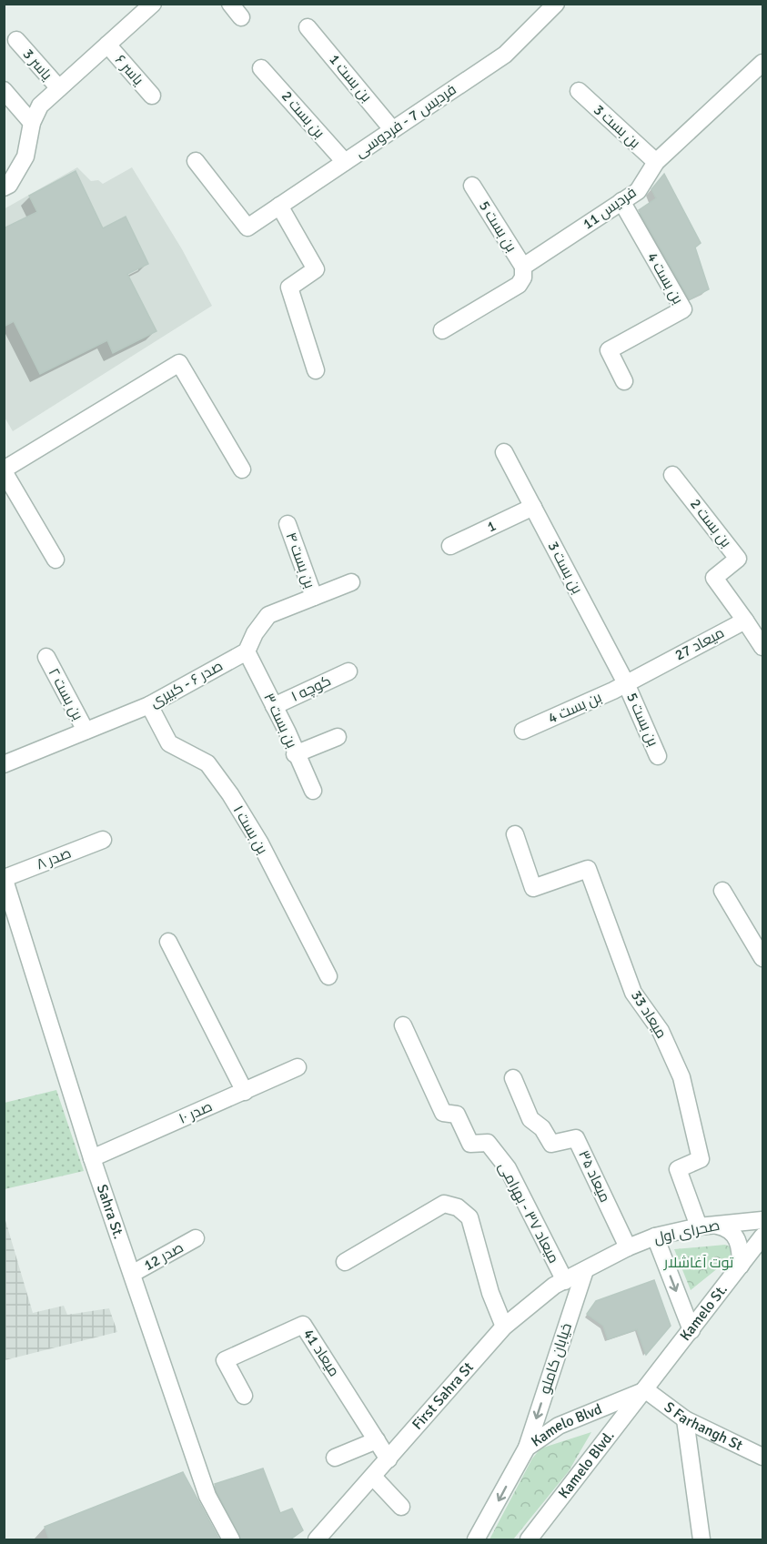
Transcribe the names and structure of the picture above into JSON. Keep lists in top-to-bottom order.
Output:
{
  "streets": {
    "street": [
      "یاسر 3",
      "یاسر ۶",
      "بن بست 1",
      "بن بست 2",
      "فردیس 7 - فردوسی",
      "بن بست 3",
      "فردیس 11",
      "بن بست 5",
      "بن بست 4",
      "1",
      "بن بست ۴",
      "میعاد 27",
      "صدر ۶ - کبیری",
      "کوچه ۱",
      "بن بست ۲",
      "بن بست ۳",
      "بن بست ۱",
      "صدر ۸",
      "میعاد 33",
      "صدر ۱۰",
      "میعاد ۳۵",
      "Sahra St.",
      "میعاد ۳۷ - بهرامی",
      "صحرای اول",
      "صدر 12",
      "Kamelo St.",
      "میعاد 41",
      "خیابان کاملو",
      "First Sahra St",
      "S Farhangh St",
      "Kamelo Blvd",
      "Kamelo Blvd."
    ]
  },
  "crossings": [
    ["بن بست 1", "فردیس 7 - فردوسی"],
    ["بن بست 2", "فردیس 7 - فردوسی"],
    ["بن بست 2", "میعاد 27"],
    ["بن بست 3", "فردیس 11"],
    ["بن بست 3", "بن بست 5"],
    ["بن بست 3", "بن بست 4"],
    ["بن بست 3", "1"],
    ["بن بست 3", "میعاد 27"],
    ["فردیس 11", "بن بست 5"],
    ["فردیس 11", "بن بست 4"],
    ["بن بست 5", "بن بست 4"],
    ["بن بست 5", "میعاد 27"],
    ["بن بست 4", "میعاد 27"],
    ["صدر ۶ - کبیری", "بن بست ۲"],
    ["صدر ۶ - کبیری", "بن بست ۳"],
    ["صدر ۶ - کبیری", "بن بست ۱"],
    ["کوچه ۱", "بن بست ۳"],
    ["صدر ۸", "Sahra St."],
    ["میعاد 33", "صحرای اول"],
    ["صدر ۱۰", "Sahra St."],
    ["میعاد ۳۵", "صحرای اول"],
    ["Sahra St.", "صدر 12"],
    ["میعاد ۳۷ - بهرامی", "First Sahra St"],
    ["صحرای اول", "خیابان کاملو"],
    ["صحرای اول", "First Sahra St"],
    ["Kamelo St.", "S Farhangh St"],
    ["Kamelo St.", "Kamelo Blvd"],
    ["Kamelo St.", "Kamelo Blvd."],
    ["میعاد 41", "First Sahra St"],
    ["خیابان کاملو", "First Sahra St"],
    ["خیابان کاملو", "Kamelo Blvd"],
    ["S Farhangh St", "Kamelo Blvd"],
    ["S Farhangh St", "Kamelo Blvd."],
    ["Kamelo Blvd", "Kamelo Blvd."]
  ],
  "one_way": ["خیابان کاملو", "Kamelo Blvd"],
  "parks": ["توت آغاشلار"]
}
